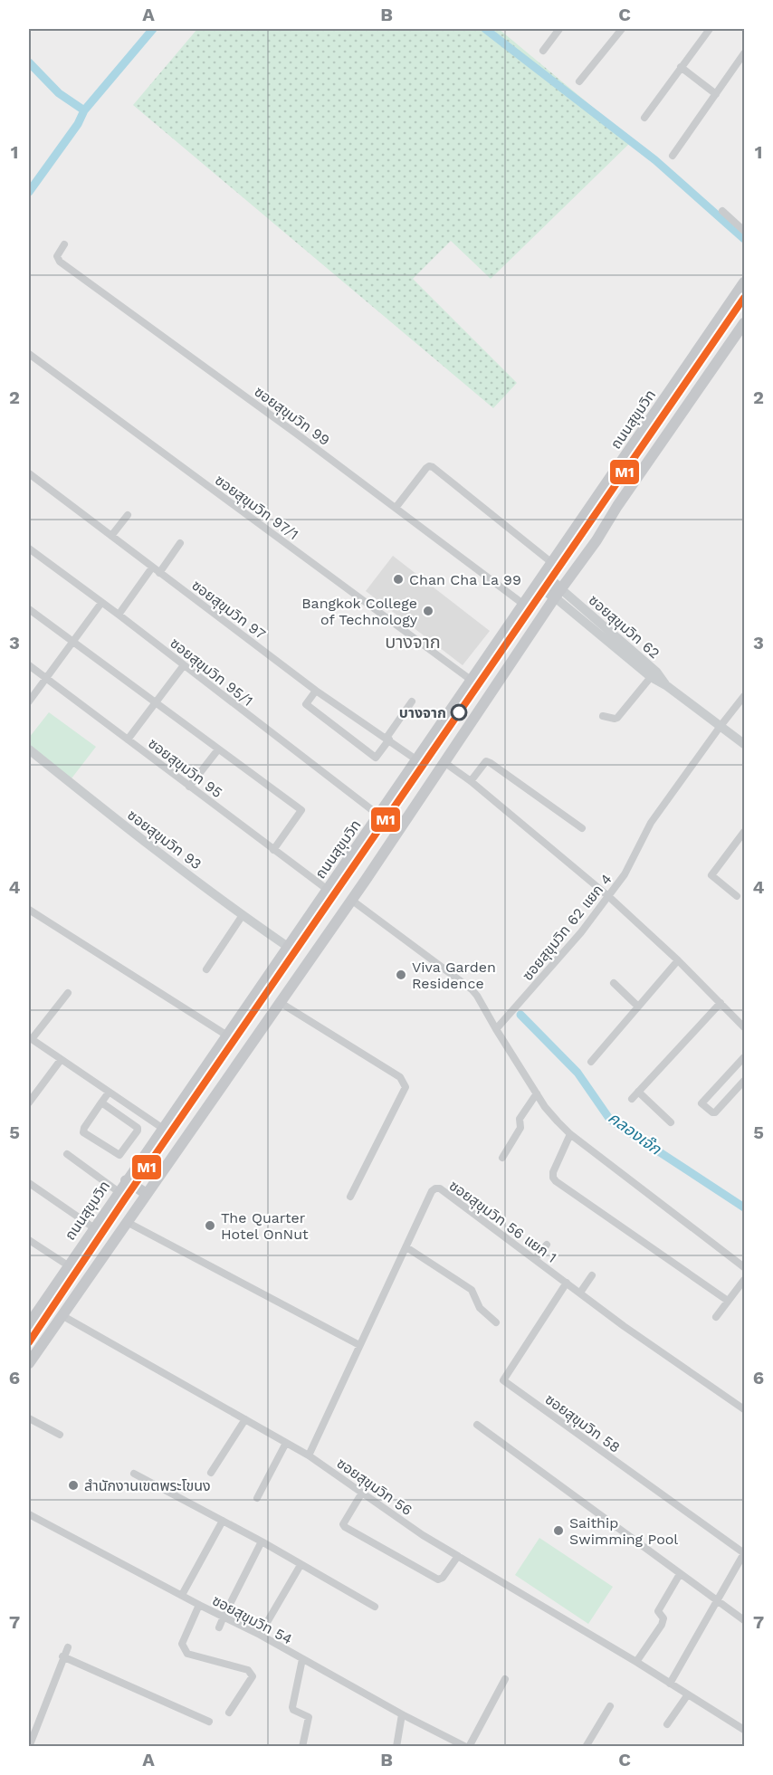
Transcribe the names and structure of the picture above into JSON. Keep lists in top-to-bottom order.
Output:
{
  "streets": {
    "main road": ["ถนนสุขุมวิท"],
    "street": [
      "ซอยสุขุมวิท 99",
      "ซอยสุขุมวิท 97/1",
      "ซอยสุขุมวิท 97",
      "ซอยสุขุมวิท 62",
      "ซอยสุขุมวิท 95/1",
      "ซอยสุขุมวิท 95",
      "ซอยสุขุมวิท 93",
      "ซอยสุขุมวิท 62 แยก 4",
      "ซอยสุขุมวิท 56 แยก 1",
      "ซอยสุขุมวิท 58",
      "ซอยสุขุมวิท 56",
      "ซอยสุขุมวิท 54"
    ]
  },
  "crossings": [
    ["ซอยสุขุมวิท 99", "ถนนสุขุมวิท"],
    ["ถนนสุขุมวิท", "ซอยสุขุมวิท 97/1"],
    ["ถนนสุขุมวิท", "ซอยสุขุมวิท 97"],
    ["ถนนสุขุมวิท", "ซอยสุขุมวิท 95/1"],
    ["ถนนสุขุมวิท", "ซอยสุขุมวิท 95"],
    ["ถนนสุขุมวิท", "ซอยสุขุมวิท 93"],
    ["ซอยสุขุมวิท 62", "ซอยสุขุมวิท 62 แยก 4"],
    ["ซอยสุขุมวิท 56 แยก 1", "ซอยสุขุมวิท 58"],
    ["ซอยสุขุมวิท 56 แยก 1", "ซอยสุขุมวิท 56"]
  ],
  "districts": ["บางจาก"],
  "water": ["คลองเจ๊ก"],
  "places": [
    "Chan Cha La 99",
    "Bangkok College of Technology",
    "บางจาก",
    "Viva Garden Residence",
    "The Quarter Hotel OnNut",
    "สำนักงานเขตพระโขนง",
    "Saithip Swimming Pool"
  ],
  "lines": ["transit line M1"],
  "grid": {
    "columns": ["A", "B", "C"],
    "rows": [
      "1",
      "2",
      "3",
      "4",
      "5",
      "6",
      "7"
    ]
  }
}
